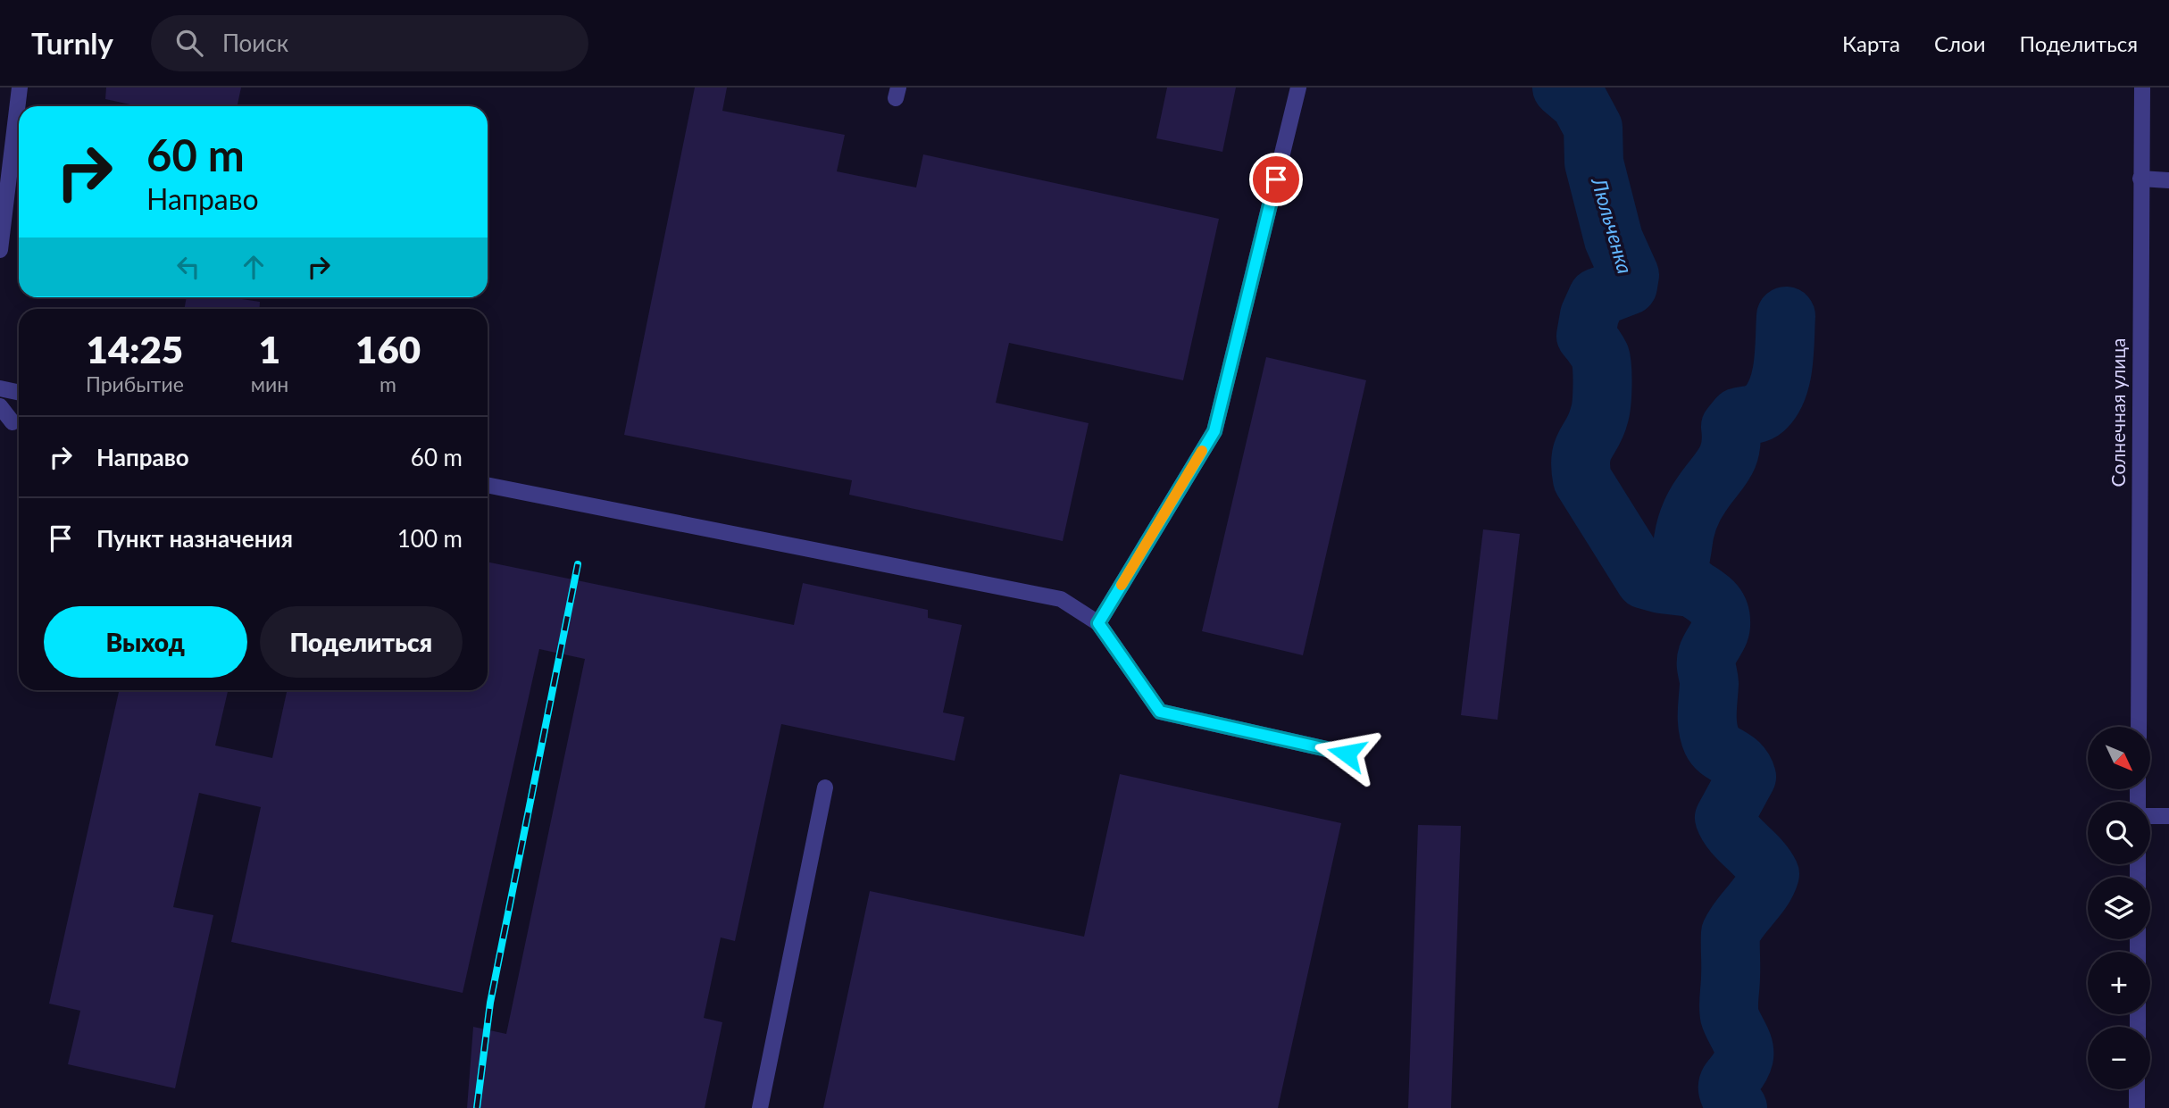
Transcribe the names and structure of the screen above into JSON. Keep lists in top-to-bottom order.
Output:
{
  "streets": {
    "street": ["Солнечная улица"]
  },
  "water": ["Люльченка"],
  "north": "bottom right",
  "page": {
    "header": "Turnly",
    "search": "Поиск",
    "nav": ["Карта", "Слои", "Поделиться"],
    "turn": ["60 m", "Направо"],
    "eta": [
      "14:25",
      "Прибытие",
      "1",
      "мин",
      "160",
      "m"
    ],
    "list": [
      {
        "name": "Направо",
        "value": "60 m"
      },
      {
        "name": "Пункт назначения",
        "value": "100 m"
      }
    ],
    "buttons": ["Выход", "Поделиться"],
    "map_buttons": ["+", "−"]
  }
}
